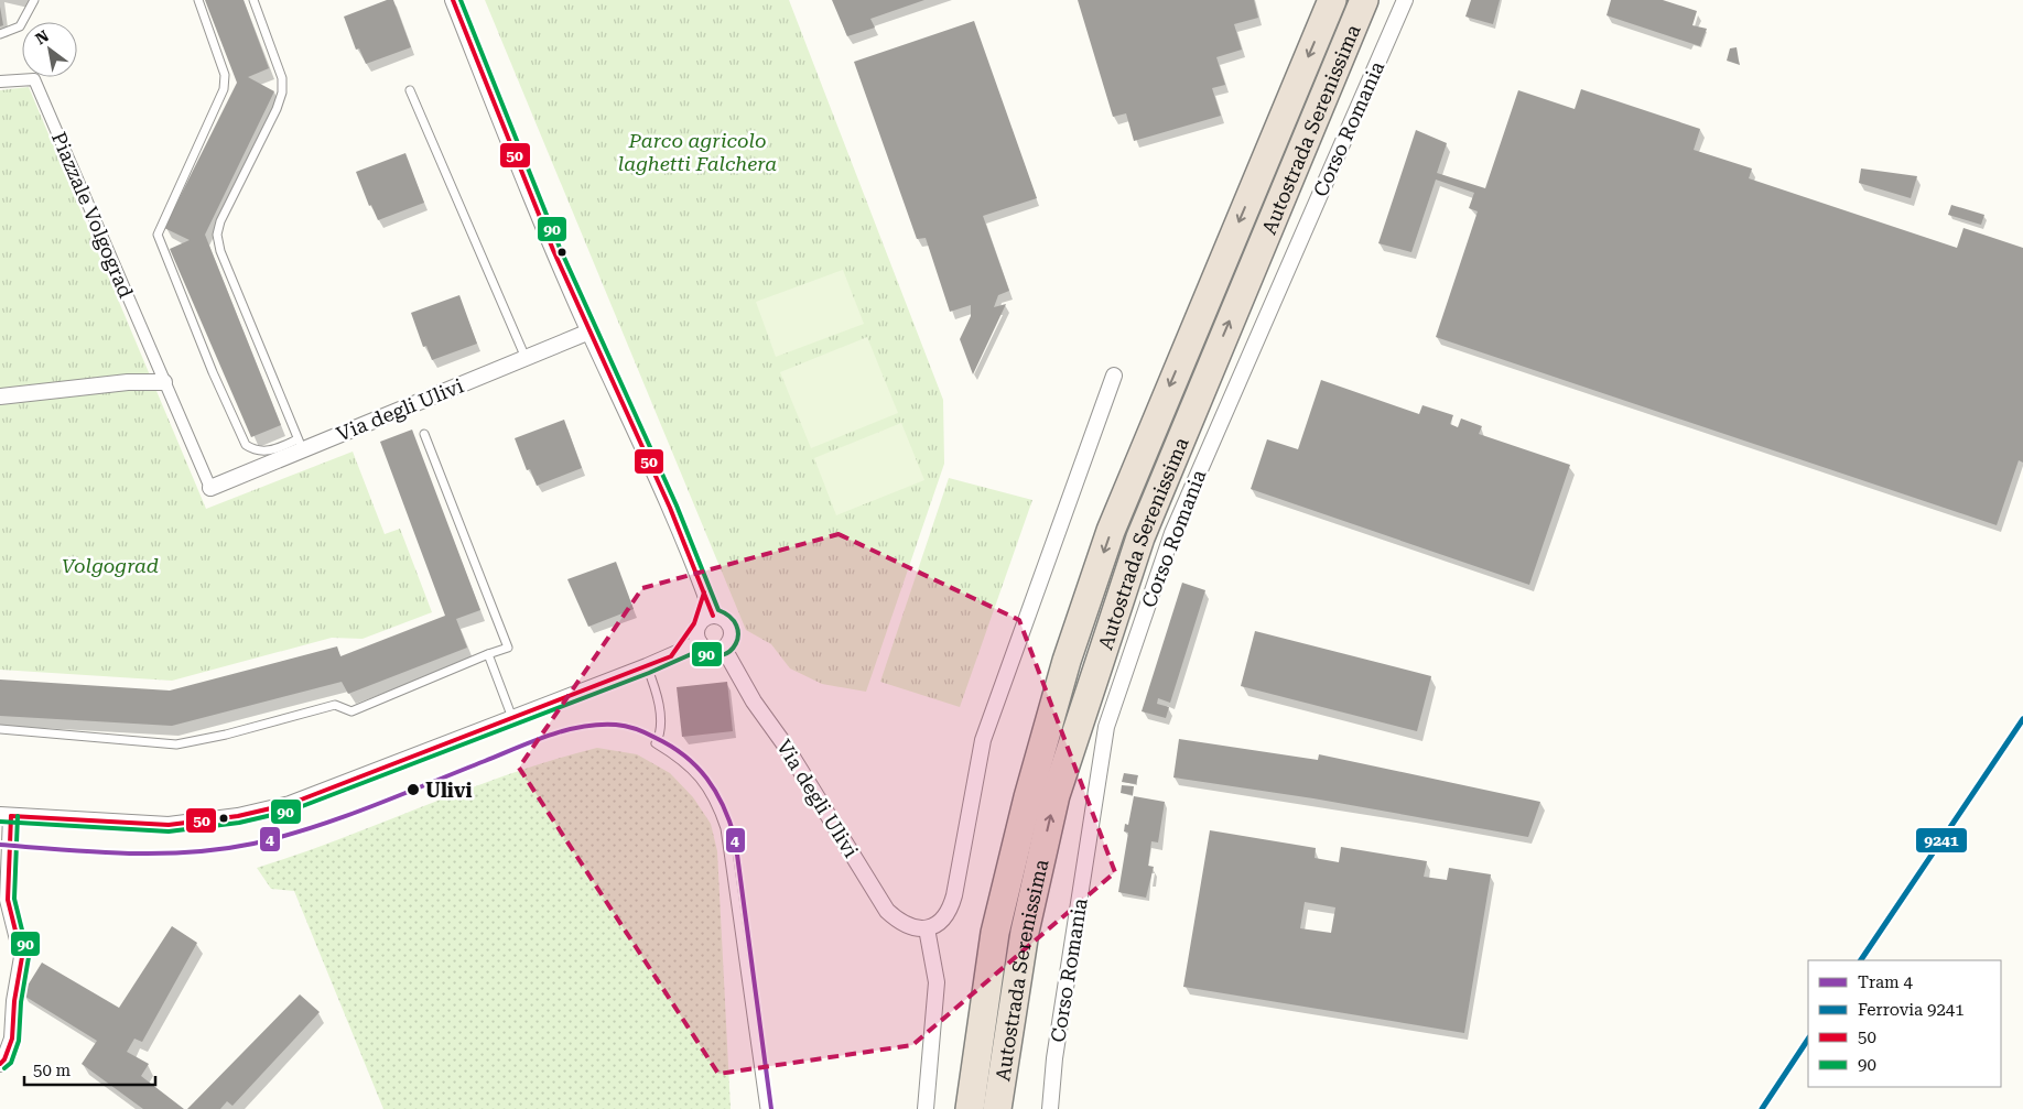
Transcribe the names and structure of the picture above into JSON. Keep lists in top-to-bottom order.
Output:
{
  "streets": {
    "highway": ["Autostrada Serenissima"],
    "street": ["Corso Romania", "Piazzale Volgograd", "Via degli Ulivi"]
  },
  "crossings": [
    ["Piazzale Volgograd", "Via degli Ulivi"]
  ],
  "parks": ["Parco agricolo laghetti Falchera", "Volgograd"],
  "places": ["Ulivi"],
  "lines": [
    "transit line 50",
    "transit line 90",
    "rail line 9241",
    "tram line 4"
  ],
  "legend": [
    "Tram 4",
    "Ferrovia 9241",
    "50",
    "90"
  ],
  "scale_bar": "50 m",
  "north": "top left"
}
